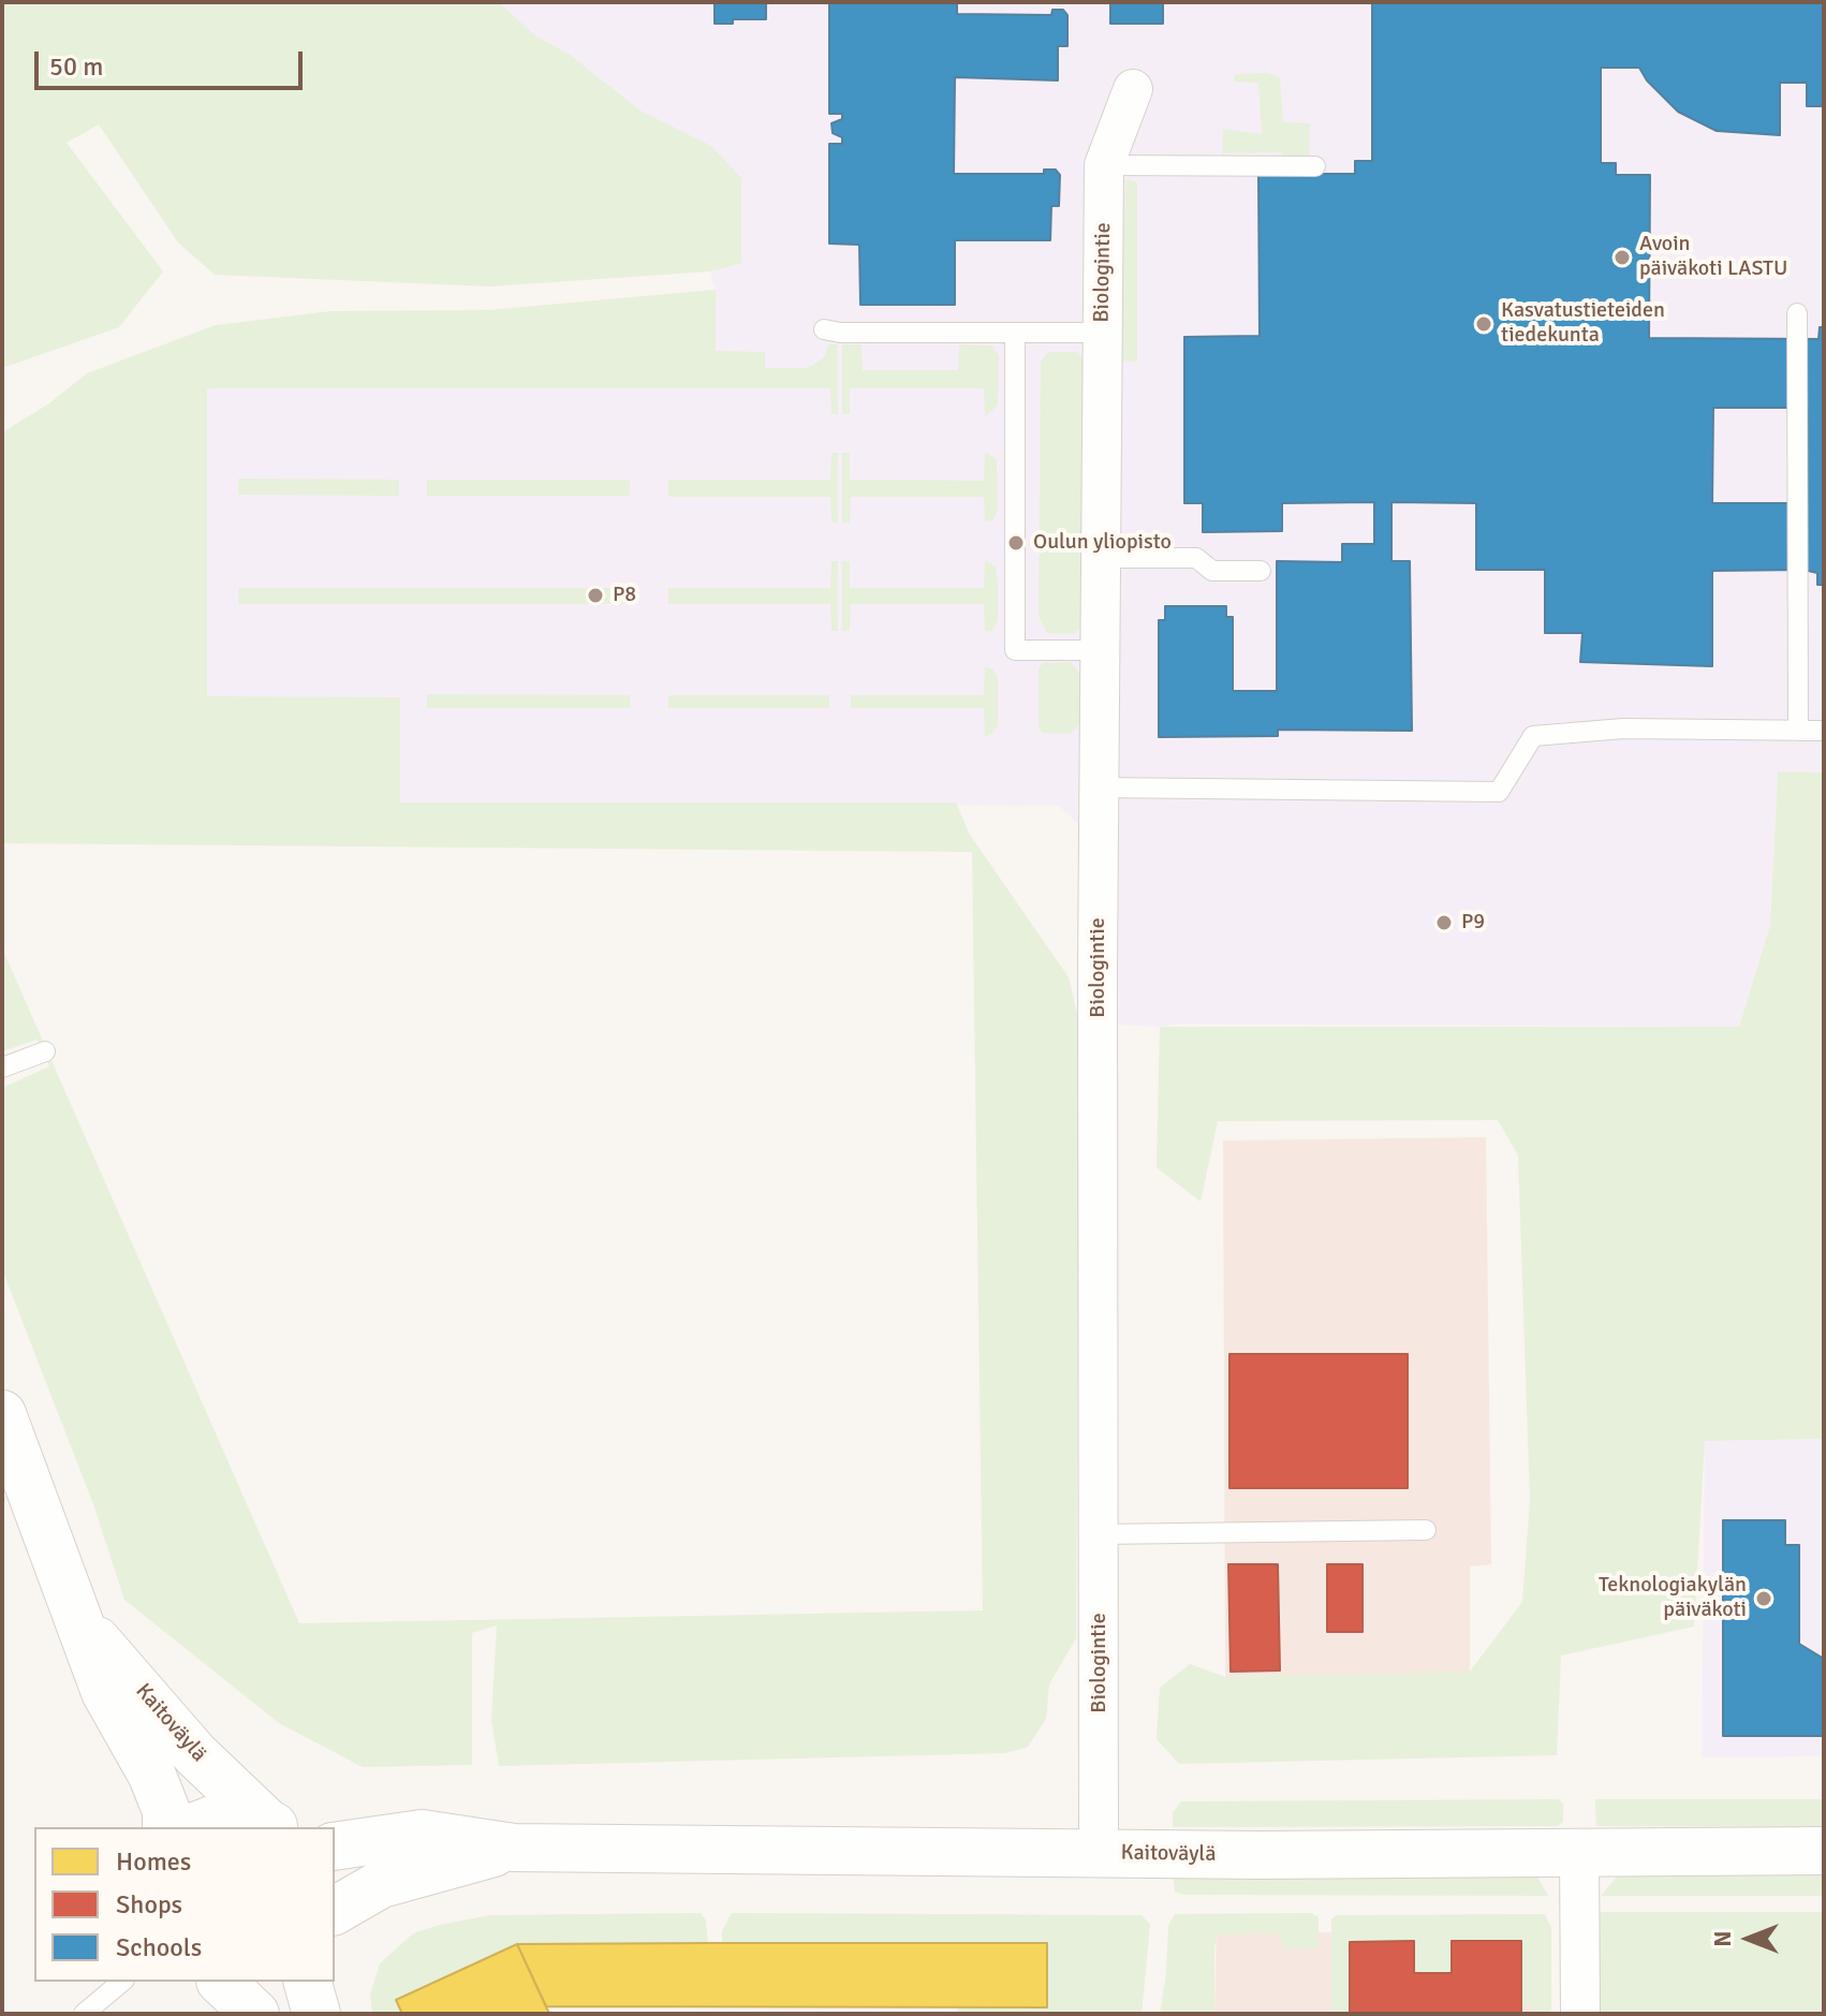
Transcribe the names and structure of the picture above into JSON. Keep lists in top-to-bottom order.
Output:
{
  "streets": {
    "street": ["Biologintie", "Kaitoväylä"]
  },
  "crossings": [
    ["Biologintie", "Kaitoväylä"]
  ],
  "places": [
    "Avoin päiväkoti LASTU",
    "Kasvatustieteiden tiedekunta",
    "Oulun yliopisto",
    "P8",
    "P9",
    "Teknologiakylän päiväkoti"
  ],
  "legend": ["Homes", "Shops", "Schools"],
  "scale_bar": "50 m",
  "north": "left"
}
